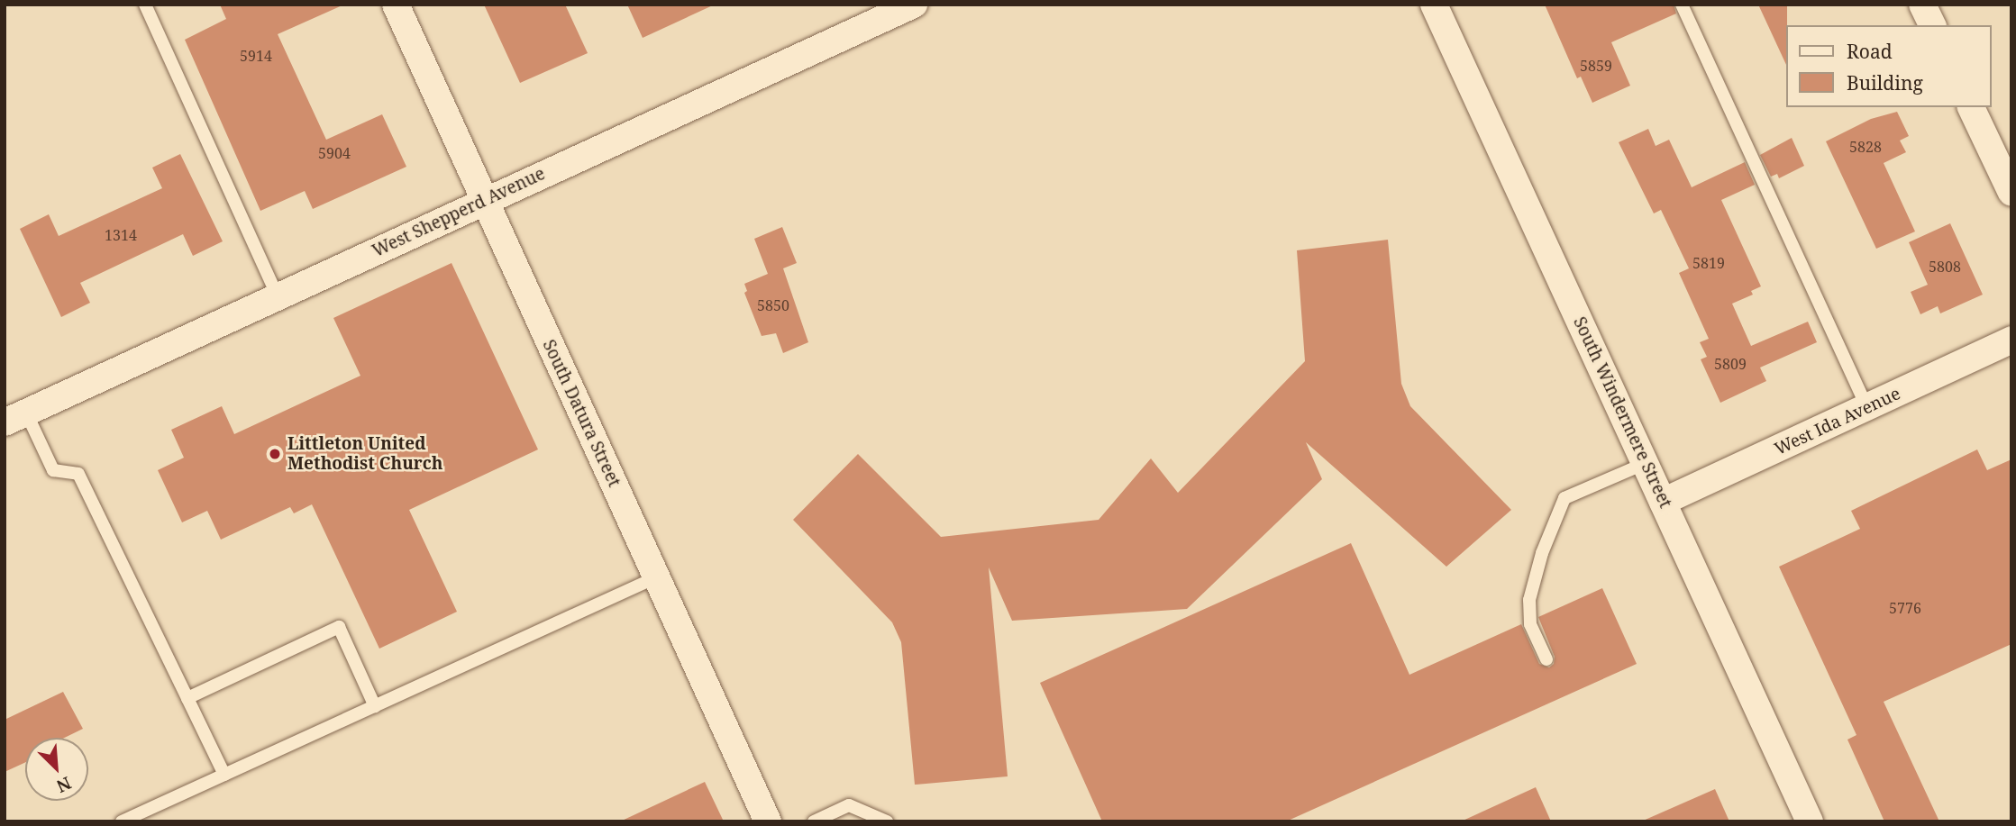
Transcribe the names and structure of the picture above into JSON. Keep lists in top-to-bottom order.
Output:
{
  "streets": {
    "street": [
      "West Shepperd Avenue",
      "South Windermere Street",
      "South Datura Street",
      "West Ida Avenue"
    ]
  },
  "crossings": [
    ["West Shepperd Avenue", "South Datura Street"],
    ["South Windermere Street", "West Ida Avenue"]
  ],
  "places": ["Littleton United Methodist Church"],
  "house_numbers": [
    "5914",
    "5859",
    "5828",
    "5904",
    "1314",
    "5819",
    "5808",
    "5850",
    "5809",
    "5776"
  ],
  "legend": ["Road", "Building"],
  "north": "bottom right"
}
